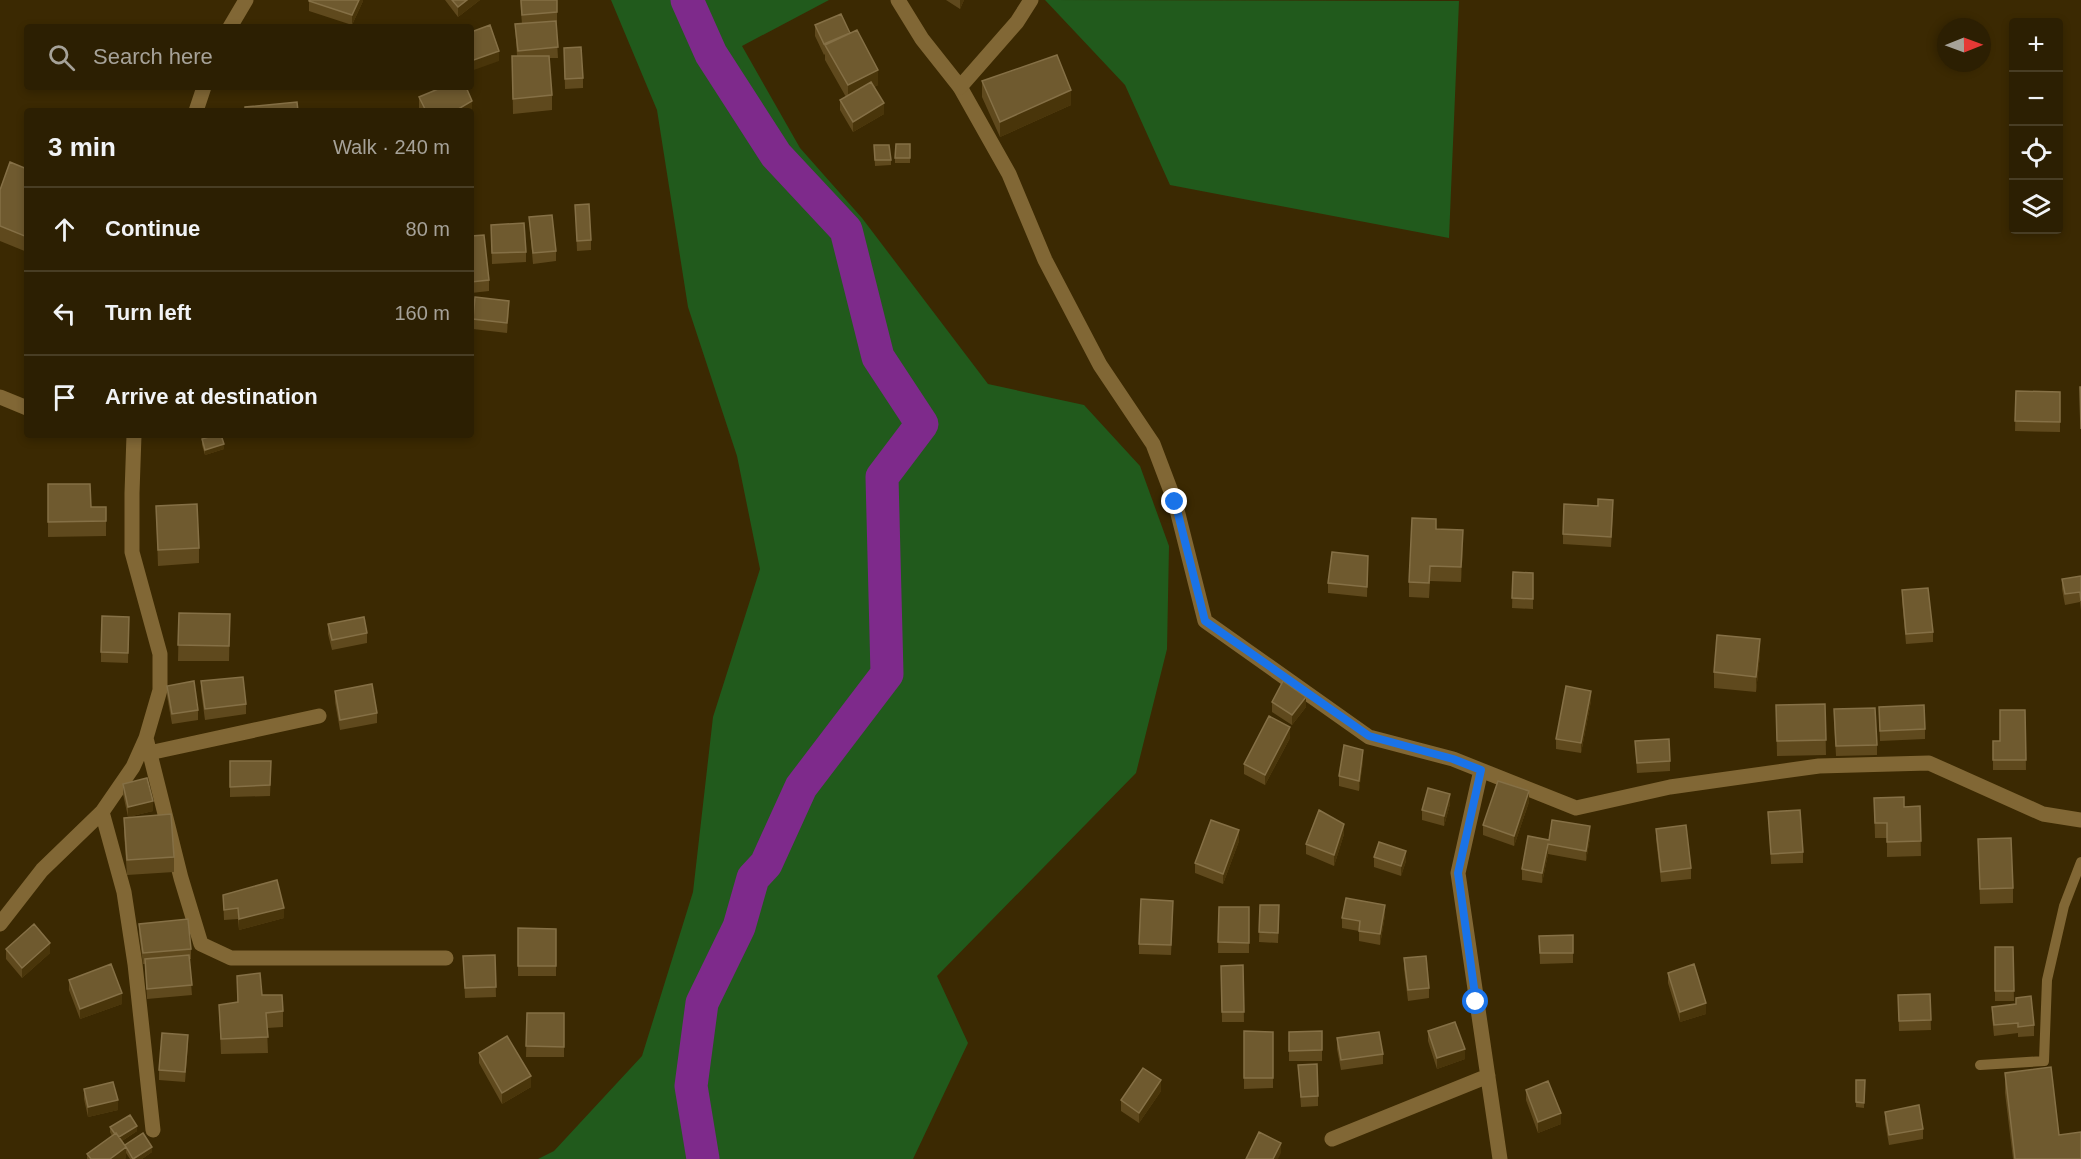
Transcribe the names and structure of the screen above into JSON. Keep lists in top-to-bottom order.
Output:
{
  "north": "right",
  "page": {
    "map_buttons": ["+", "−"],
    "search": "Search here",
    "heading": ["3 min", "Walk · 240 m"],
    "list": [
      ["Continue", "80 m"],
      ["Turn left", "160 m"],
      "Arrive at destination"
    ]
  }
}
